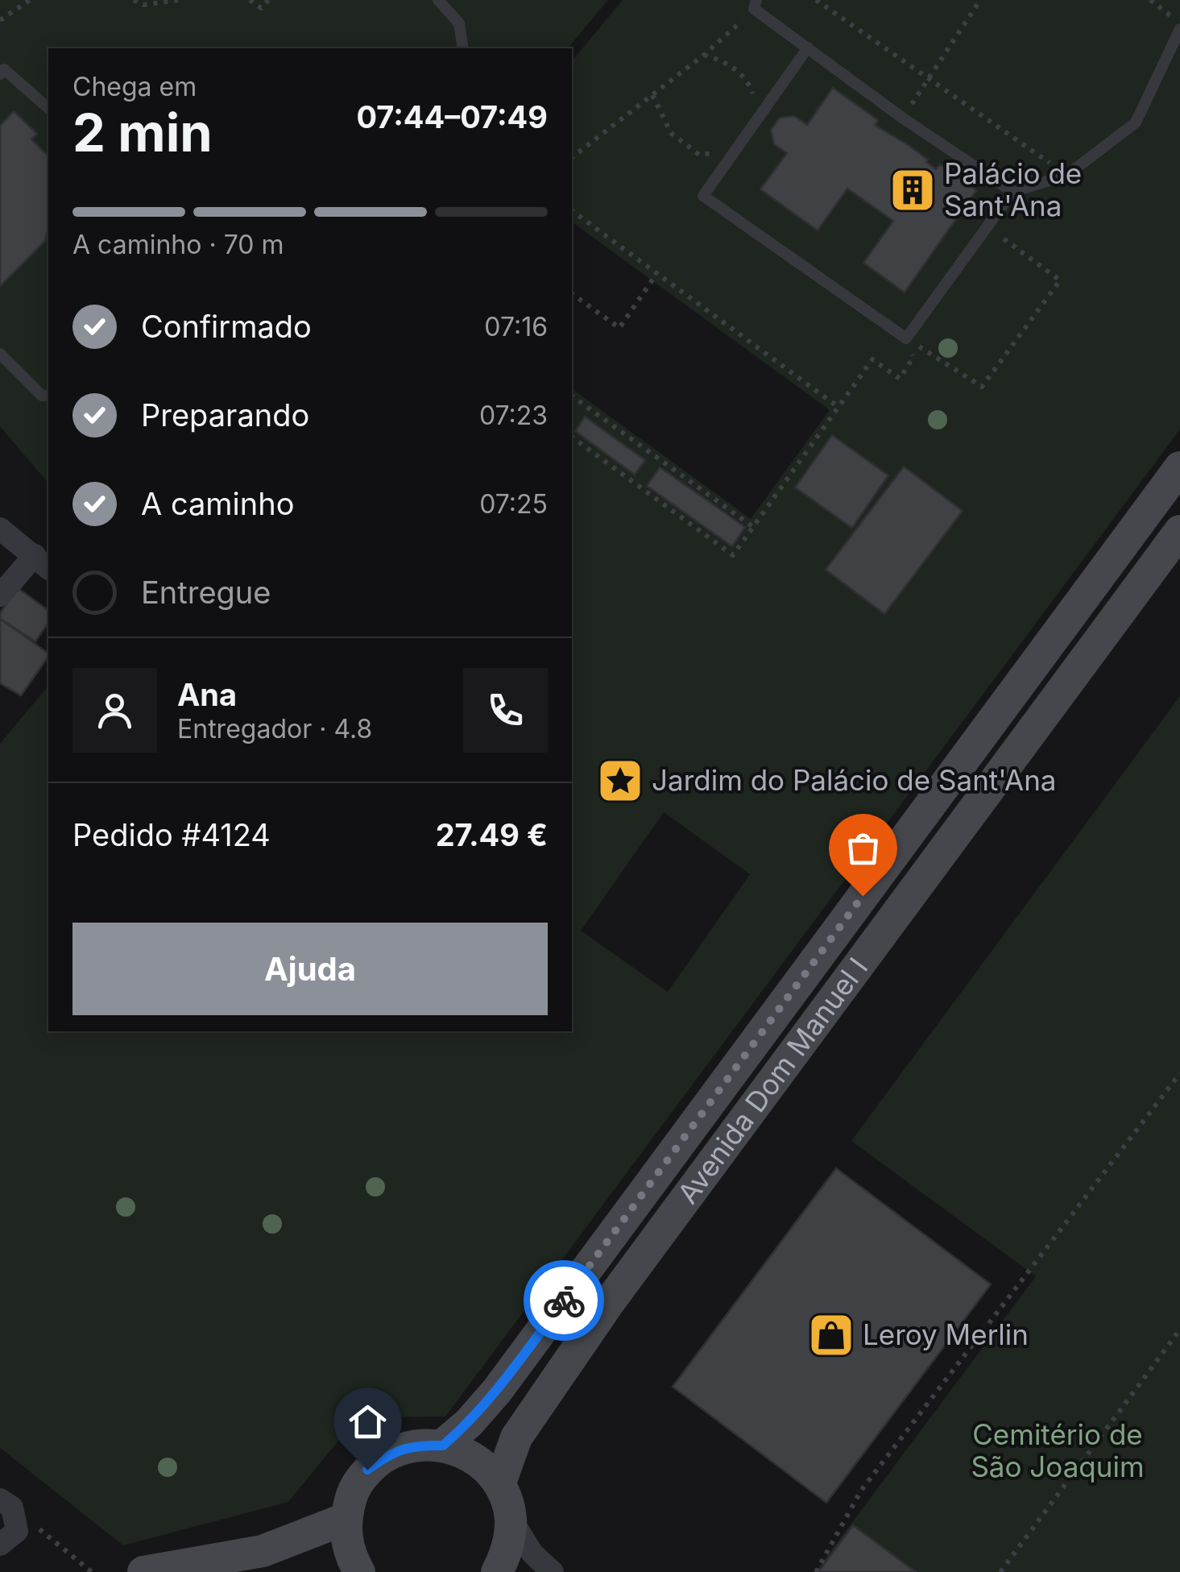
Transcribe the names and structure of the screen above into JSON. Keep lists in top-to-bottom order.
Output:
{
  "streets": {
    "main road": ["Avenida Dom Manuel I"]
  },
  "parks": ["Cemitério de São Joaquim"],
  "places": {
    "building": ["Palácio de Sant'Ana"],
    "place": ["Jardim do Palácio de Sant'Ana"],
    "shop": ["Leroy Merlin"]
  },
  "page": {
    "heading": ["2 min", "Chega em", "07:44–07:49"],
    "panel": [
      "Ana",
      "Entregador · 4.8",
      "Pedido #4124",
      "27.49 €"
    ],
    "bar": "A caminho · 70 m",
    "list": [
      ["Confirmado", "07:16"],
      ["Preparando", "07:23"],
      ["A caminho", "07:25"],
      "Entregue"
    ],
    "buttons": "Ajuda"
  }
}
